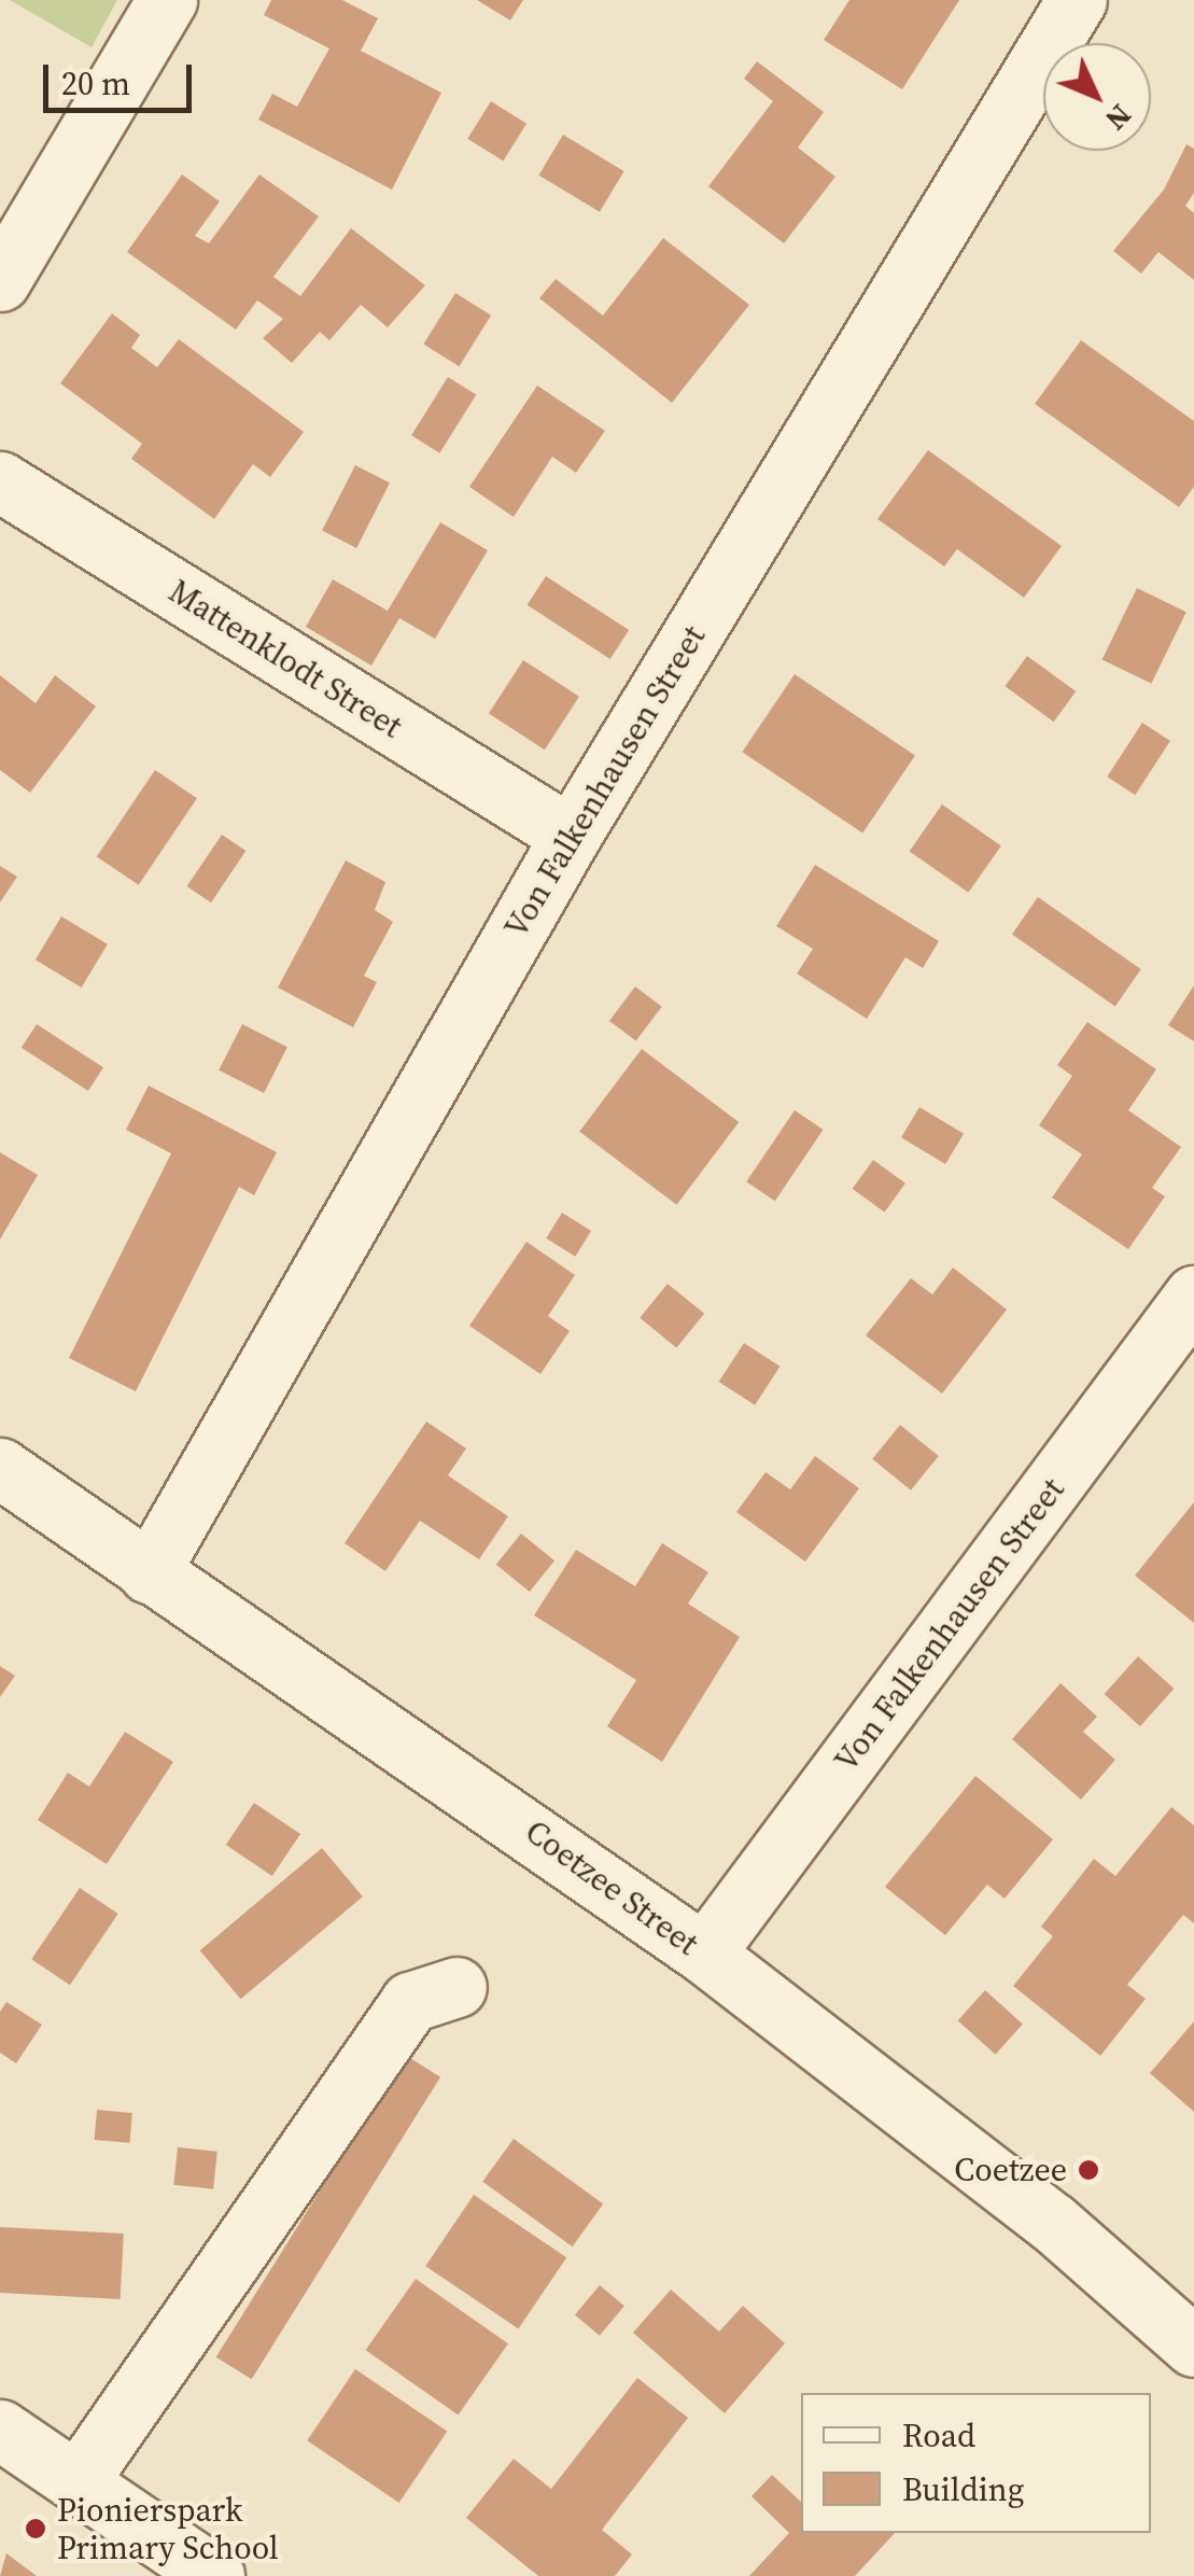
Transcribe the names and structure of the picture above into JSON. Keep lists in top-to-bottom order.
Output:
{
  "streets": {
    "street": ["Mattenklodt Street", "Von Falkenhausen Street", "Coetzee Street"]
  },
  "crossings": [
    ["Mattenklodt Street", "Von Falkenhausen Street"],
    ["Von Falkenhausen Street", "Coetzee Street"]
  ],
  "places": ["Coetzee", "Pionierspark Primary School"],
  "legend": ["Road", "Building"],
  "scale_bar": "20 m",
  "north": "bottom right"
}
